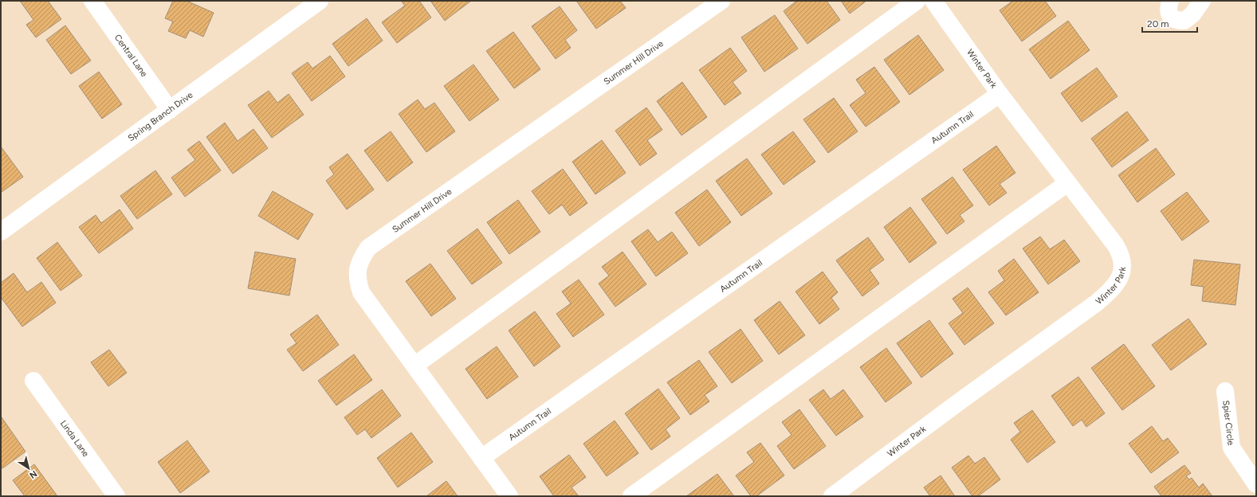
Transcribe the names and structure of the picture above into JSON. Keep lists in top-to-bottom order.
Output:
{
  "streets": {
    "street": [
      "Central Lane",
      "Summer Hill Drive",
      "Winter Park",
      "Spring Branch Drive",
      "Autumn Trail",
      "Spier Circle",
      "Linda Lane"
    ]
  },
  "crossings": [
    ["Central Lane", "Spring Branch Drive"],
    ["Summer Hill Drive", "Autumn Trail"],
    ["Winter Park", "Autumn Trail"]
  ],
  "scale_bar": "20 m",
  "north": "bottom right"
}
